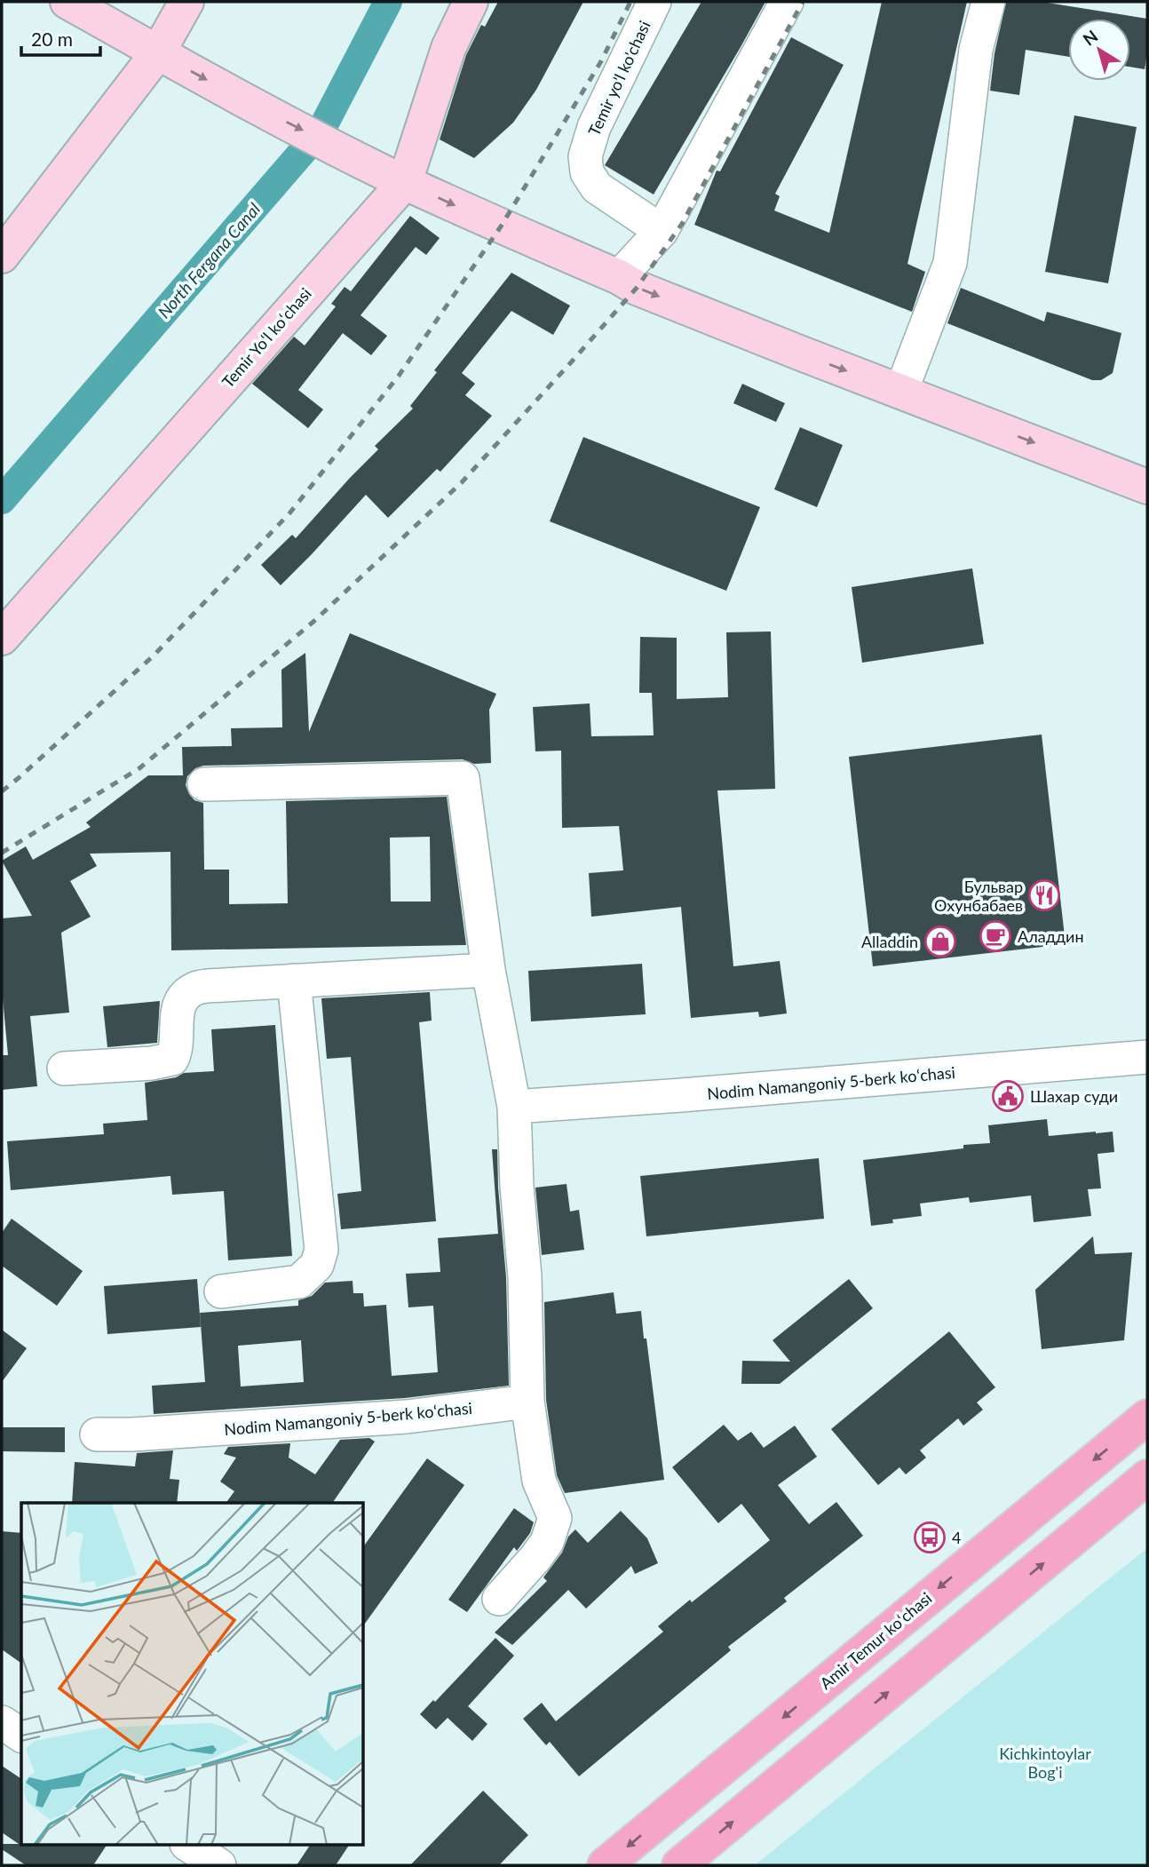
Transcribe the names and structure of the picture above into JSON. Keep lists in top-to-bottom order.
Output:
{
  "streets": {
    "main road": ["Temir Yoʻl koʻchasi", "Amir Temur koʻchasi"],
    "street": ["Temir yo'l ko'chasi", "Nodim Namangoniy 5-berk koʻchasi"]
  },
  "water": ["North Fergana Canal"],
  "parks": ["Kichkintoylar Bog'i"],
  "places": {
    "restaurant": ["Бульвар Охунбабаев"],
    "cafe": ["Аладдин"],
    "shop": ["Alladdin"],
    "public building": ["Шахар суди"],
    "bus stop": ["4"]
  },
  "scale_bar": "20 m",
  "north": "top left"
}
